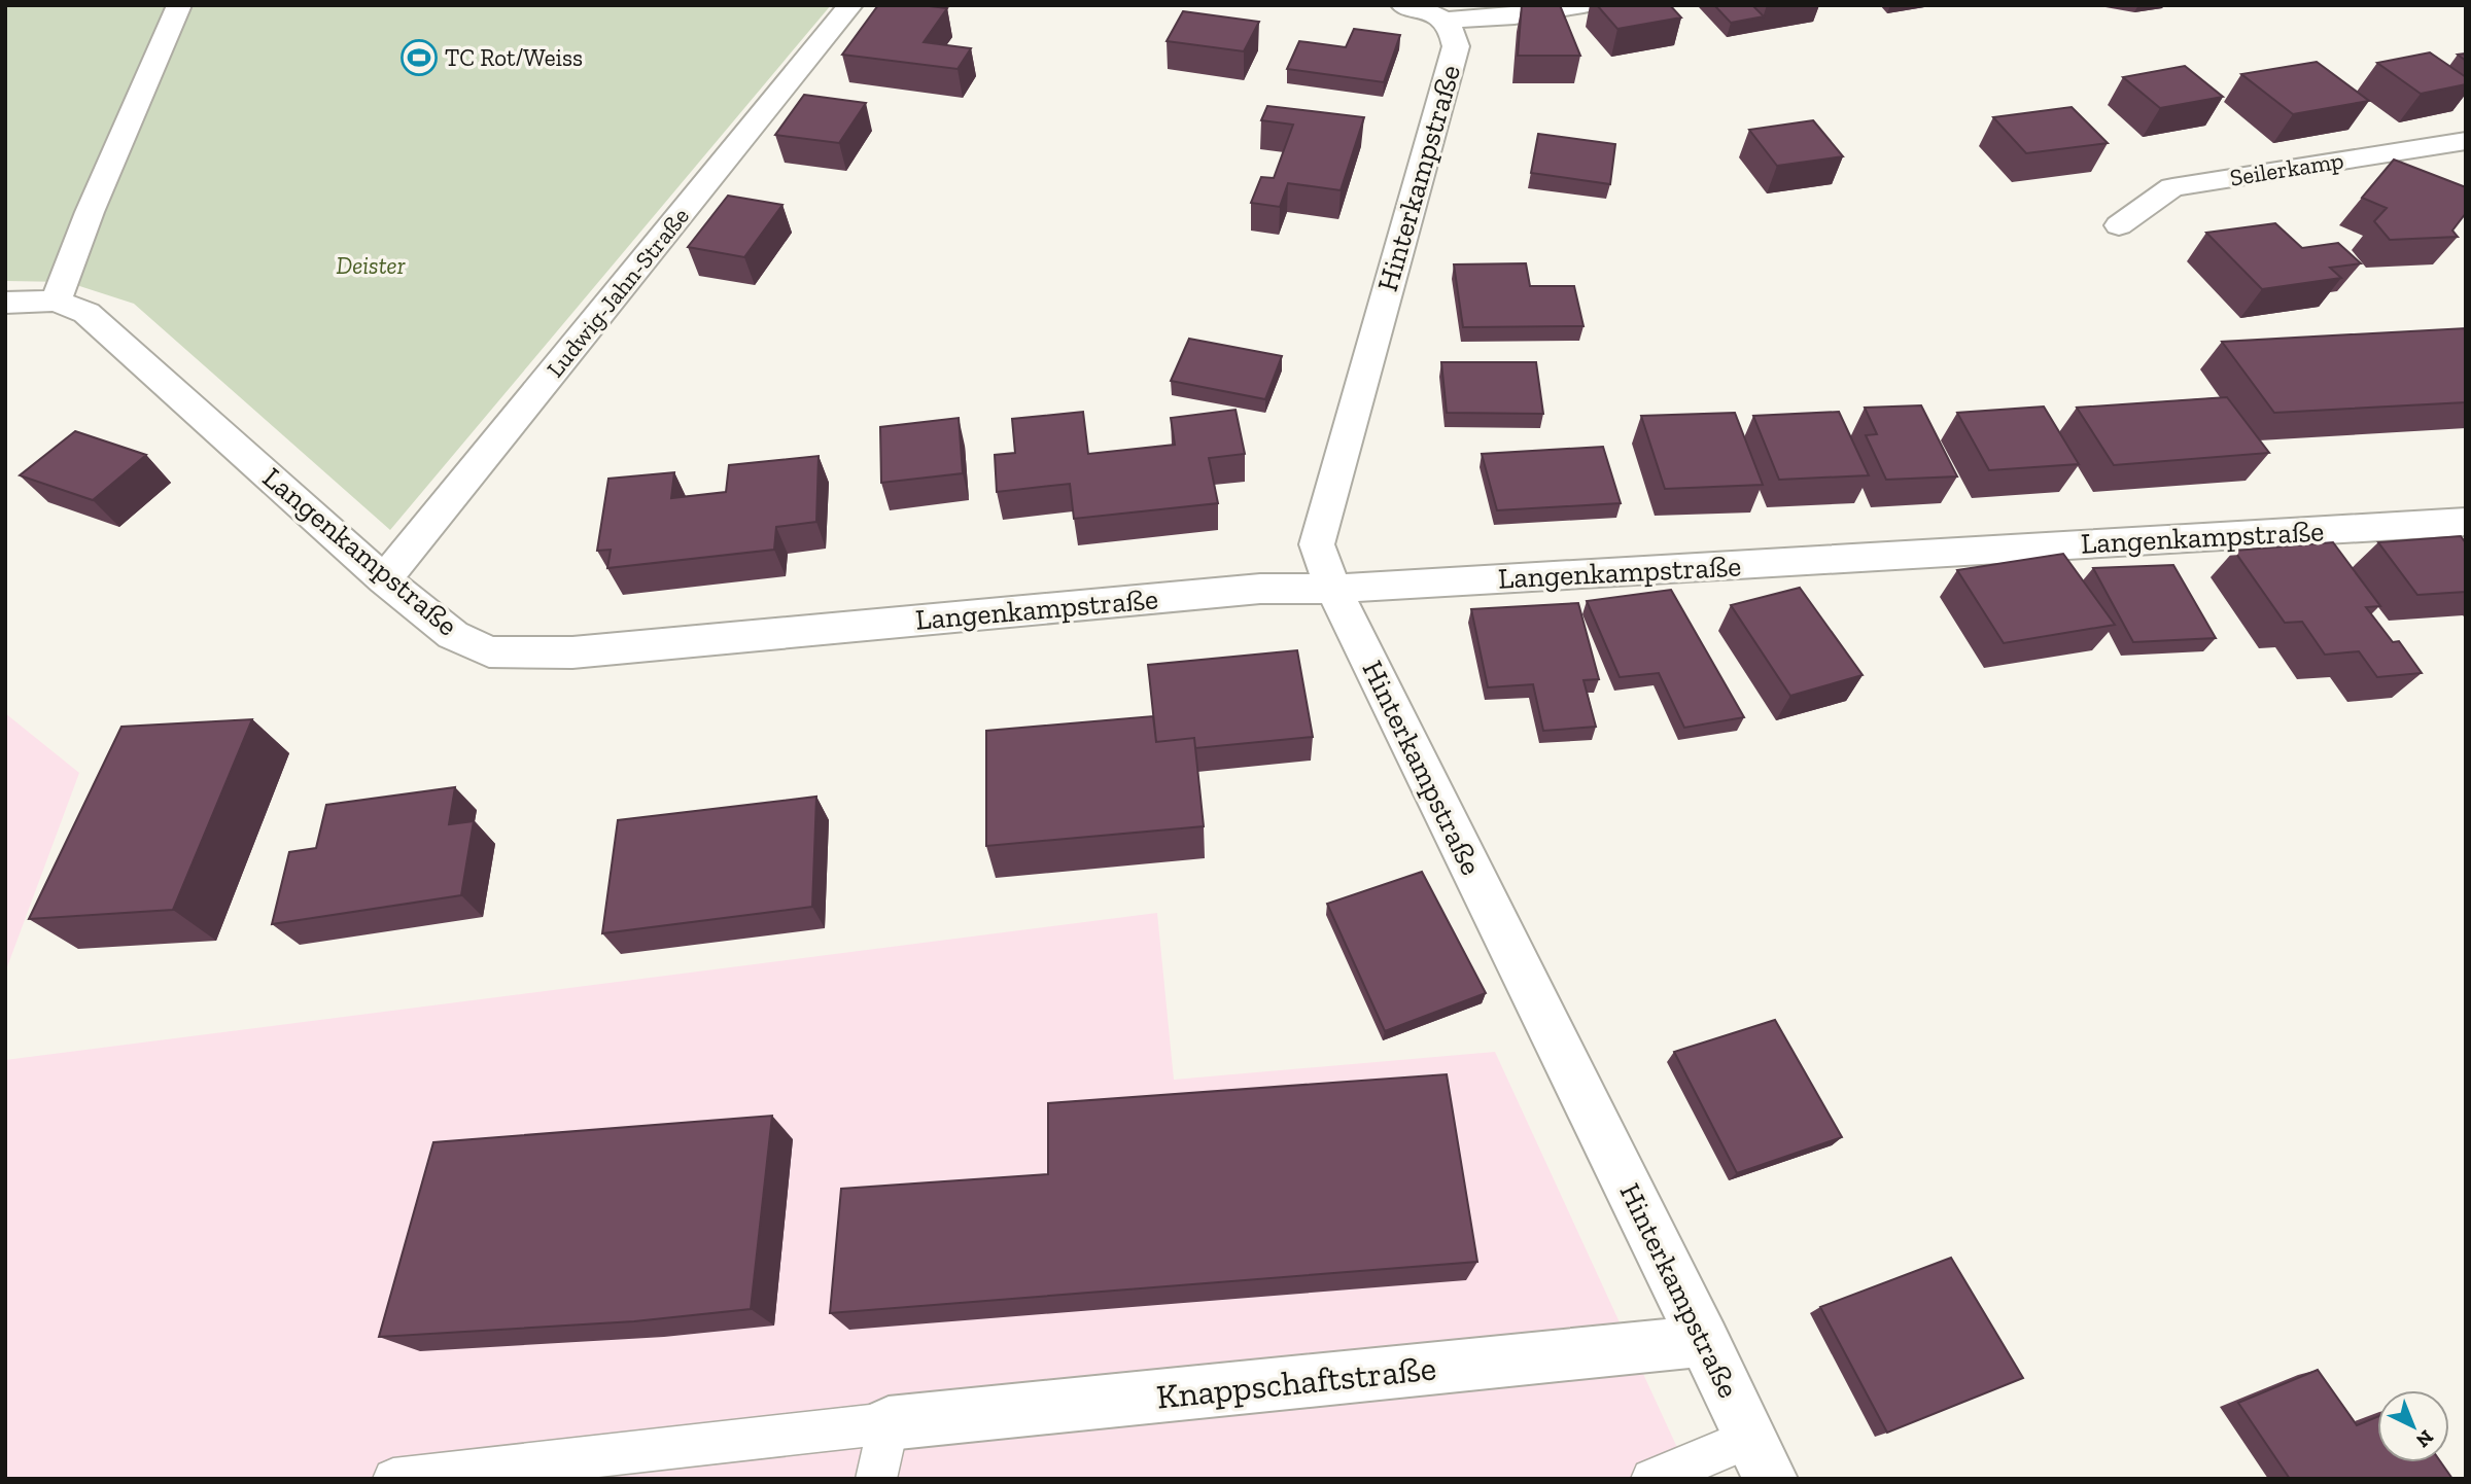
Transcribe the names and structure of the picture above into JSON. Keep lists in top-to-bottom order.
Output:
{
  "streets": {
    "street": [
      "Seilerkamp",
      "Hinterkampstraße",
      "Ludwig-Jahn-Straße",
      "Langenkampstraße",
      "Knappschaftstraße"
    ]
  },
  "crossings": [
    ["Hinterkampstraße", "Langenkampstraße"],
    ["Hinterkampstraße", "Knappschaftstraße"],
    ["Ludwig-Jahn-Straße", "Langenkampstraße"]
  ],
  "parks": ["Deister"],
  "places": {
    "sports": ["TC Rot/Weiss"]
  },
  "north": "bottom right"
}
